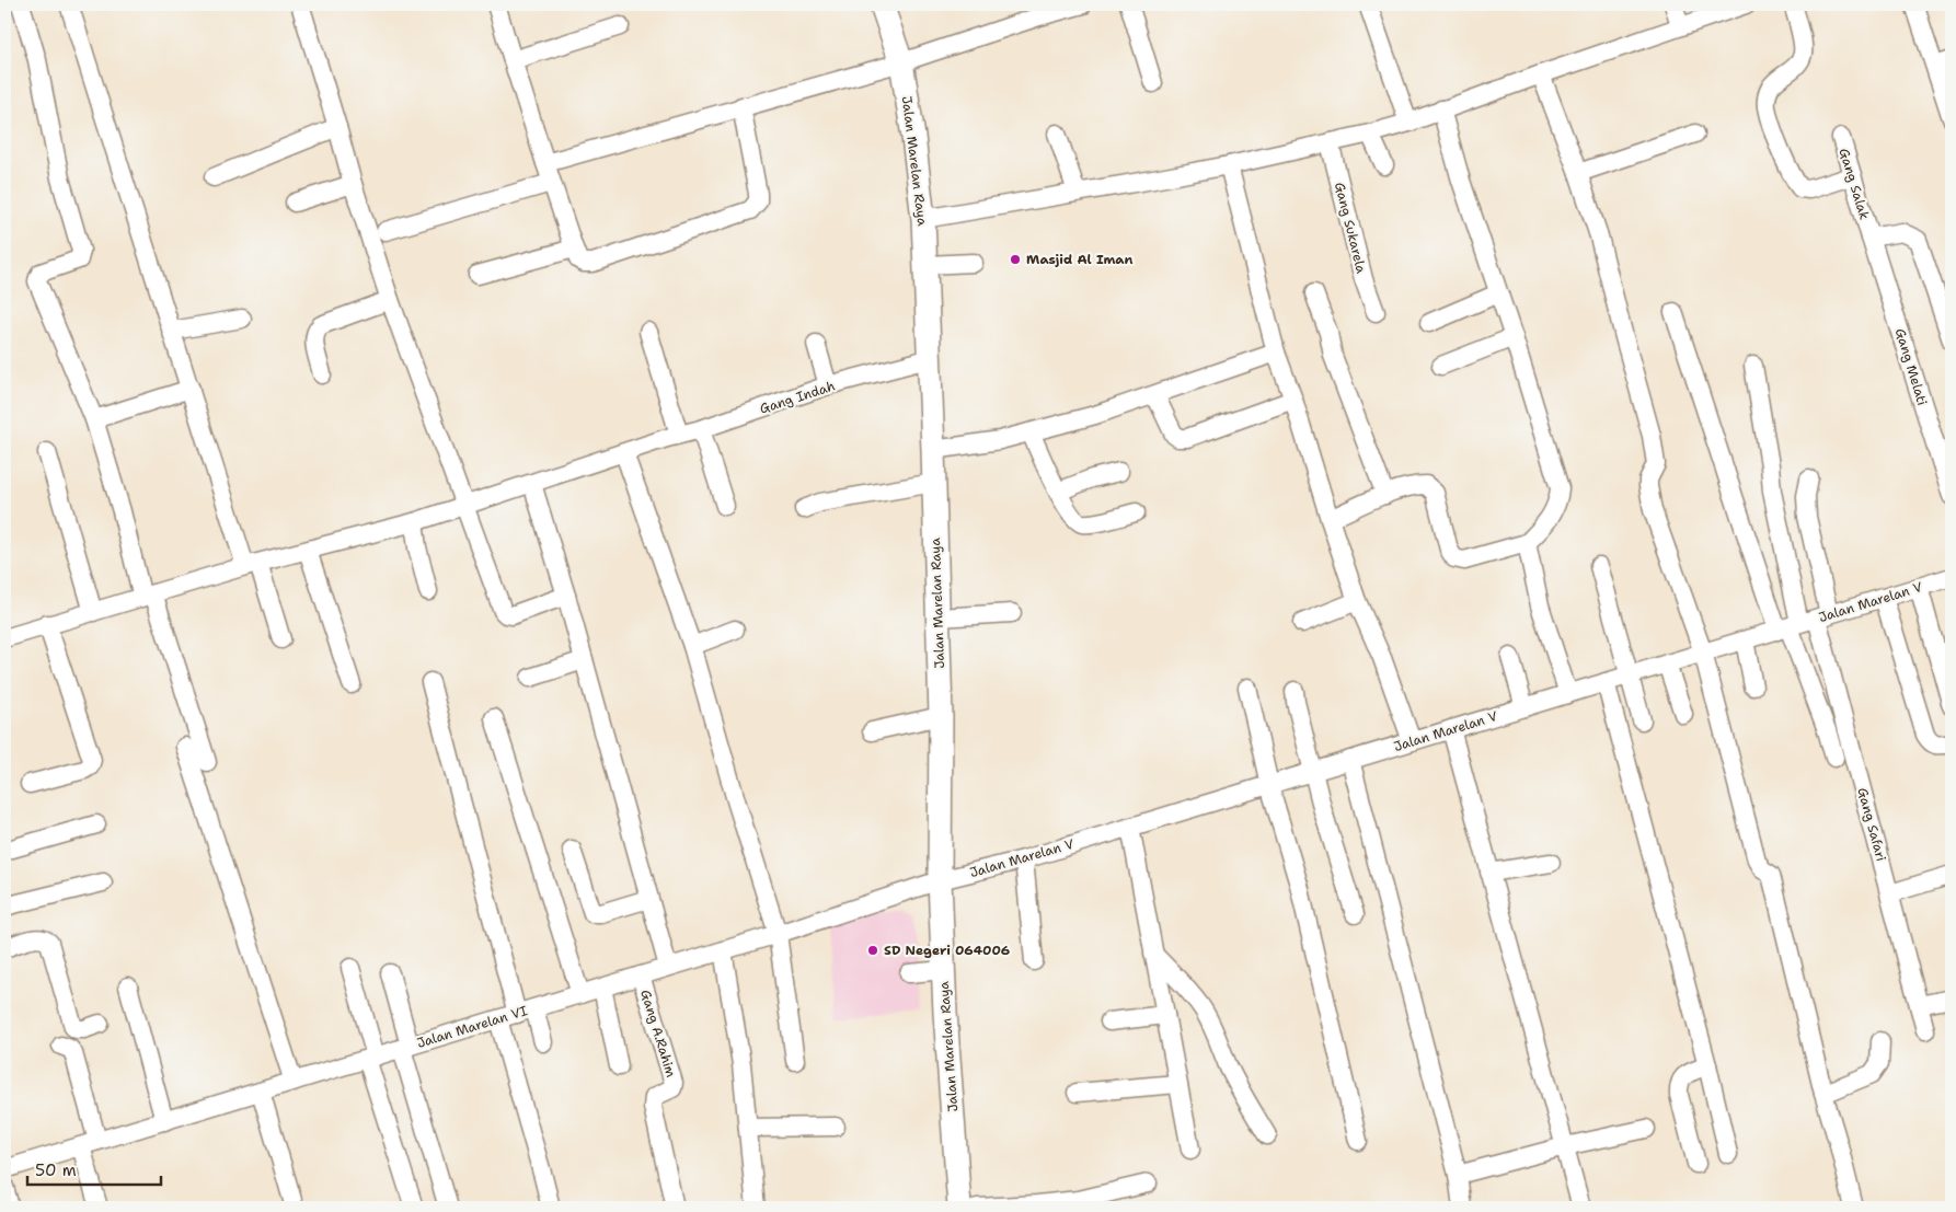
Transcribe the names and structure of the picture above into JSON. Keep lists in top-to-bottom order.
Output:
{
  "streets": {
    "main road": ["Jalan Marelan Raya"],
    "street": [
      "Gang Salak",
      "Gang Sukarela",
      "Gang Melati",
      "Gang Indah",
      "Jalan Marelan V",
      "Gang Safari",
      "Jalan Marelan VI",
      "Gang A.Rahim"
    ]
  },
  "crossings": [
    ["Jalan Marelan Raya", "Gang Indah"],
    ["Jalan Marelan Raya", "Jalan Marelan V"],
    ["Jalan Marelan Raya", "Jalan Marelan VI"],
    ["Gang Salak", "Gang Melati"],
    ["Jalan Marelan V", "Gang Safari"],
    ["Jalan Marelan V", "Jalan Marelan VI"],
    ["Jalan Marelan VI", "Gang A.Rahim"]
  ],
  "places": ["Masjid Al Iman", "SD Negeri 064006"],
  "scale_bar": "50 m"
}
